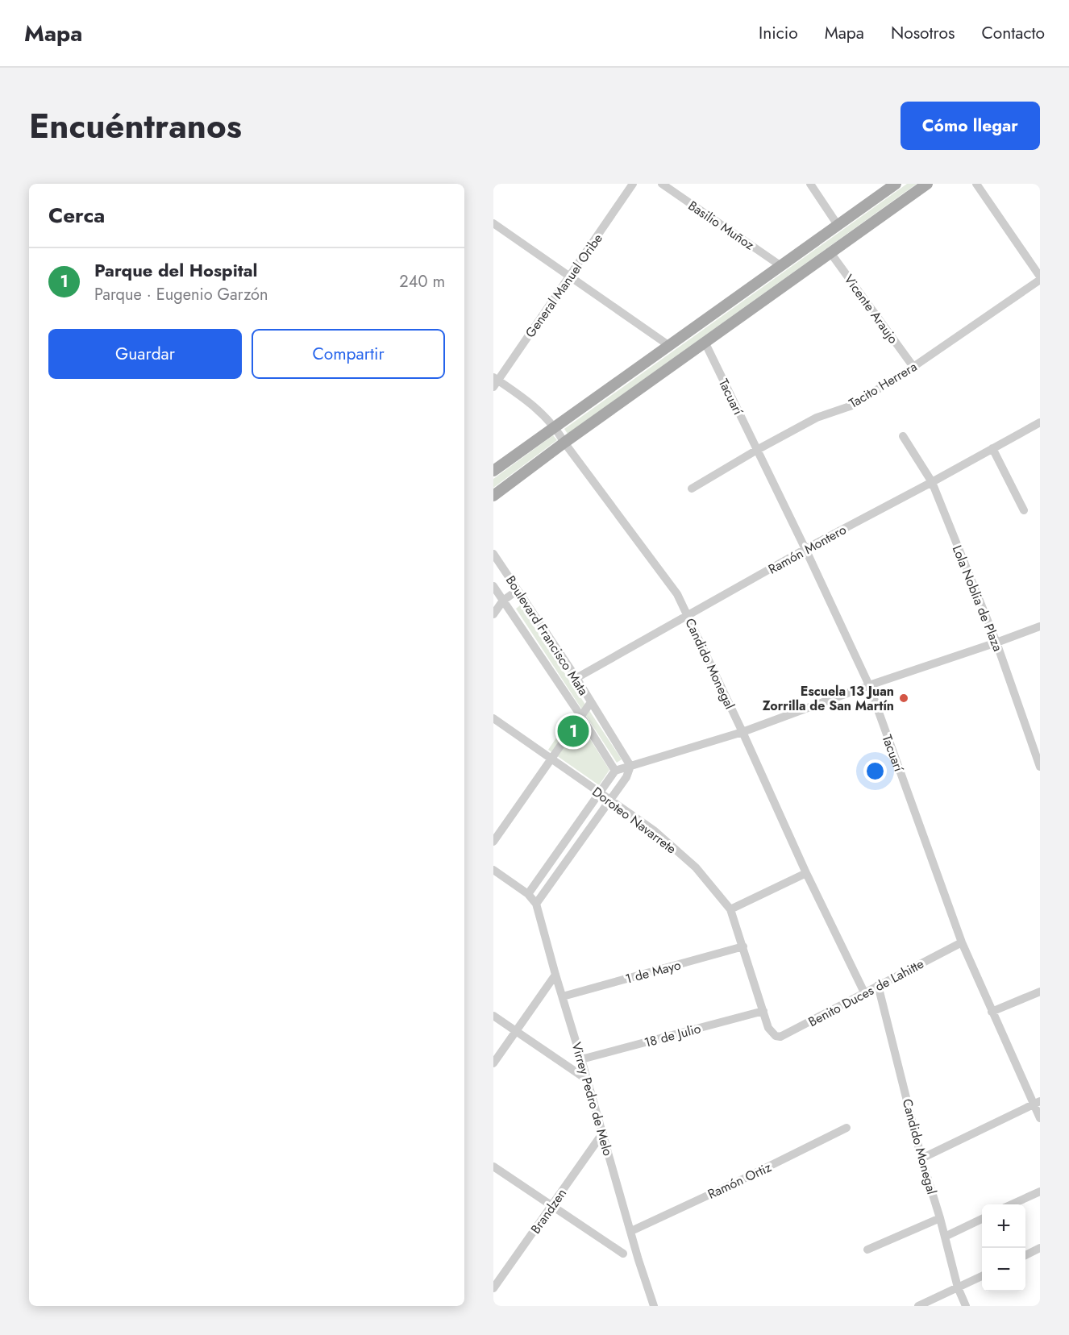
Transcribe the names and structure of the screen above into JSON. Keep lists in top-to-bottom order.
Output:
{
  "streets": {
    "street": [
      "Basilio Muñoz",
      "General Manuel Oribe",
      "Vicente Araujo",
      "Tacito Herrera",
      "Tacuarí",
      "Ramón Montero",
      "Lola Noblia de Plaza",
      "Boulevard Francisco Mata",
      "Candido Monegal",
      "Doroteo Navarrete",
      "1 de Mayo",
      "Benito Duces de Lahitte",
      "18 de Julio",
      "Virrey Pedro de Melo",
      "Ramón Ortiz",
      "Brandzen"
    ]
  },
  "crossings": [
    ["General Manuel Oribe", "Candido Monegal"],
    ["Vicente Araujo", "Tacito Herrera"],
    ["Tacito Herrera", "Tacuarí"],
    ["Tacuarí", "Ramón Montero"],
    ["Tacuarí", "Benito Duces de Lahitte"],
    ["Ramón Montero", "Lola Noblia de Plaza"],
    ["Ramón Montero", "Boulevard Francisco Mata"],
    ["Ramón Montero", "Candido Monegal"],
    ["Candido Monegal", "Benito Duces de Lahitte"],
    ["Doroteo Navarrete", "1 de Mayo"],
    ["Doroteo Navarrete", "Benito Duces de Lahitte"],
    ["Doroteo Navarrete", "18 de Julio"],
    ["1 de Mayo", "Virrey Pedro de Melo"],
    ["18 de Julio", "Virrey Pedro de Melo"],
    ["Virrey Pedro de Melo", "Ramón Ortiz"],
    ["Virrey Pedro de Melo", "Brandzen"]
  ],
  "places": ["Escuela 13 Juan Zorrilla de San Martín"],
  "page": {
    "header": "Mapa",
    "nav": [
      "Inicio",
      "Mapa",
      "Nosotros",
      "Contacto"
    ],
    "title": "Encuéntranos",
    "buttons": [
      "Cómo llegar",
      ["Guardar", "Compartir"]
    ],
    "heading": "Cerca",
    "list": [
      {
        "mark": "1",
        "name": "Parque del Hospital",
        "note": "Parque · Eugenio Garzón",
        "value": "240 m"
      }
    ],
    "pins": "1",
    "map_buttons": ["+", "−"]
  }
}
